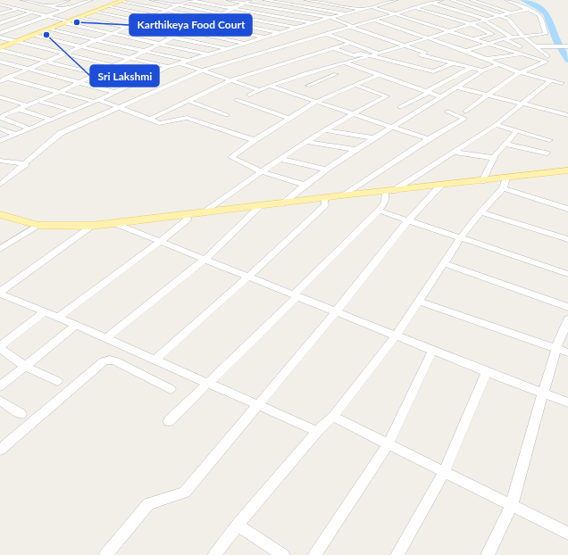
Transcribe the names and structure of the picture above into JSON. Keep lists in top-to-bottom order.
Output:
{
  "places": ["Karthikeya Food Court", "Sri Lakshmi"]
}
